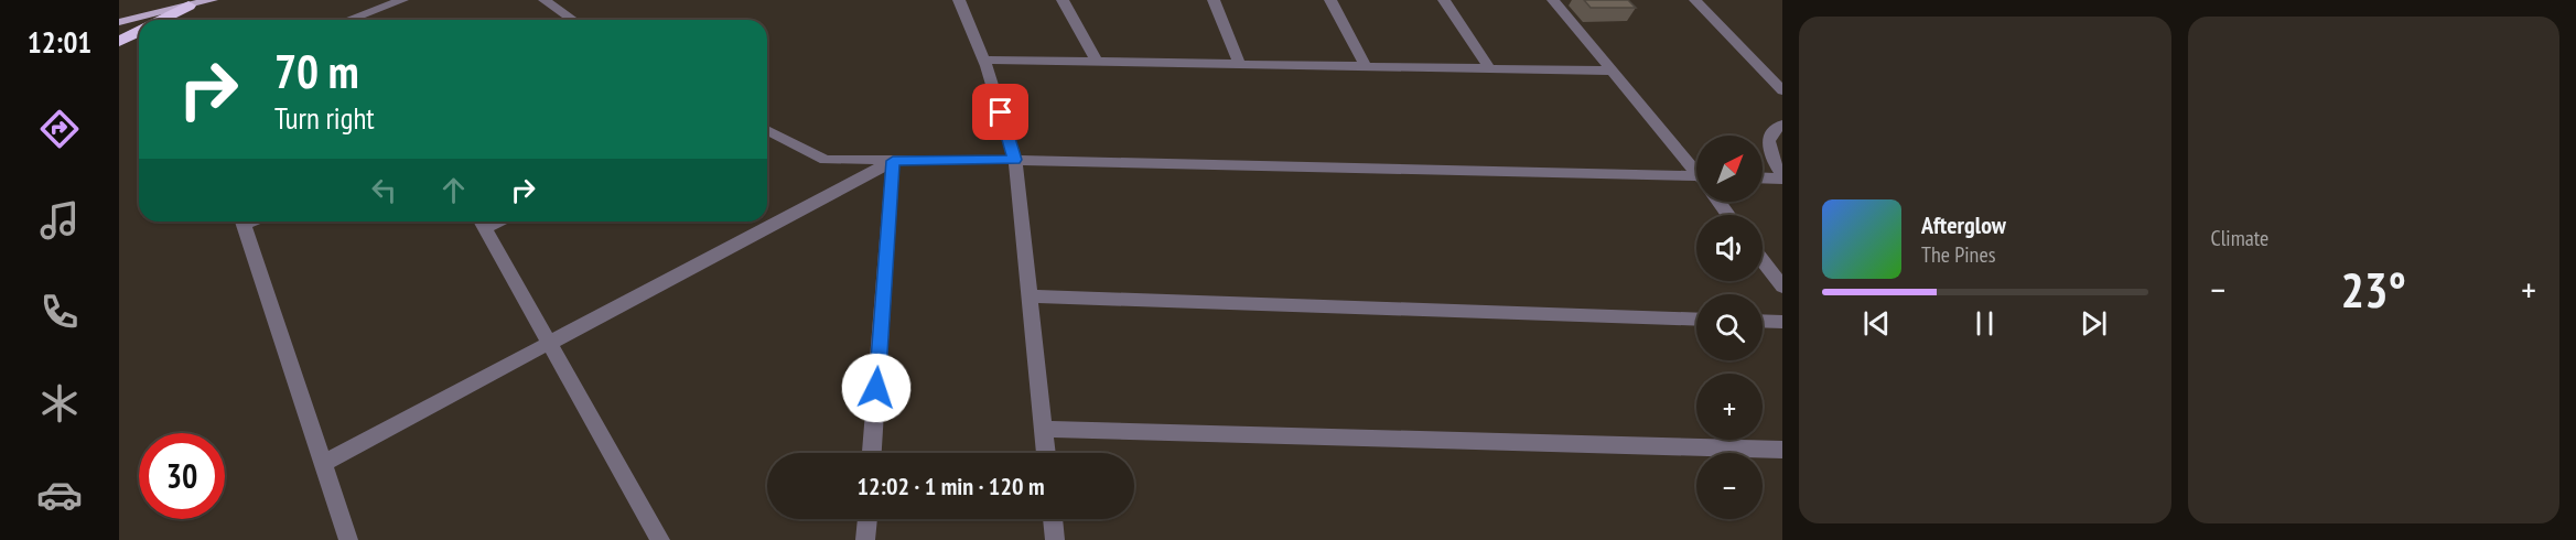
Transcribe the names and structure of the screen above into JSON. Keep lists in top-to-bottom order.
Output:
{
  "north": "top right",
  "page": {
    "tabs": "12:01",
    "tile": "Climate",
    "turn": ["70 m", "Turn right"],
    "map_buttons": ["+", "−"],
    "song": ["Afterglow", "The Pines"],
    "heat": ["−", "23°", "+"],
    "limit": "30",
    "trip": "12:02 · 1 min · 120 m"
  }
}
